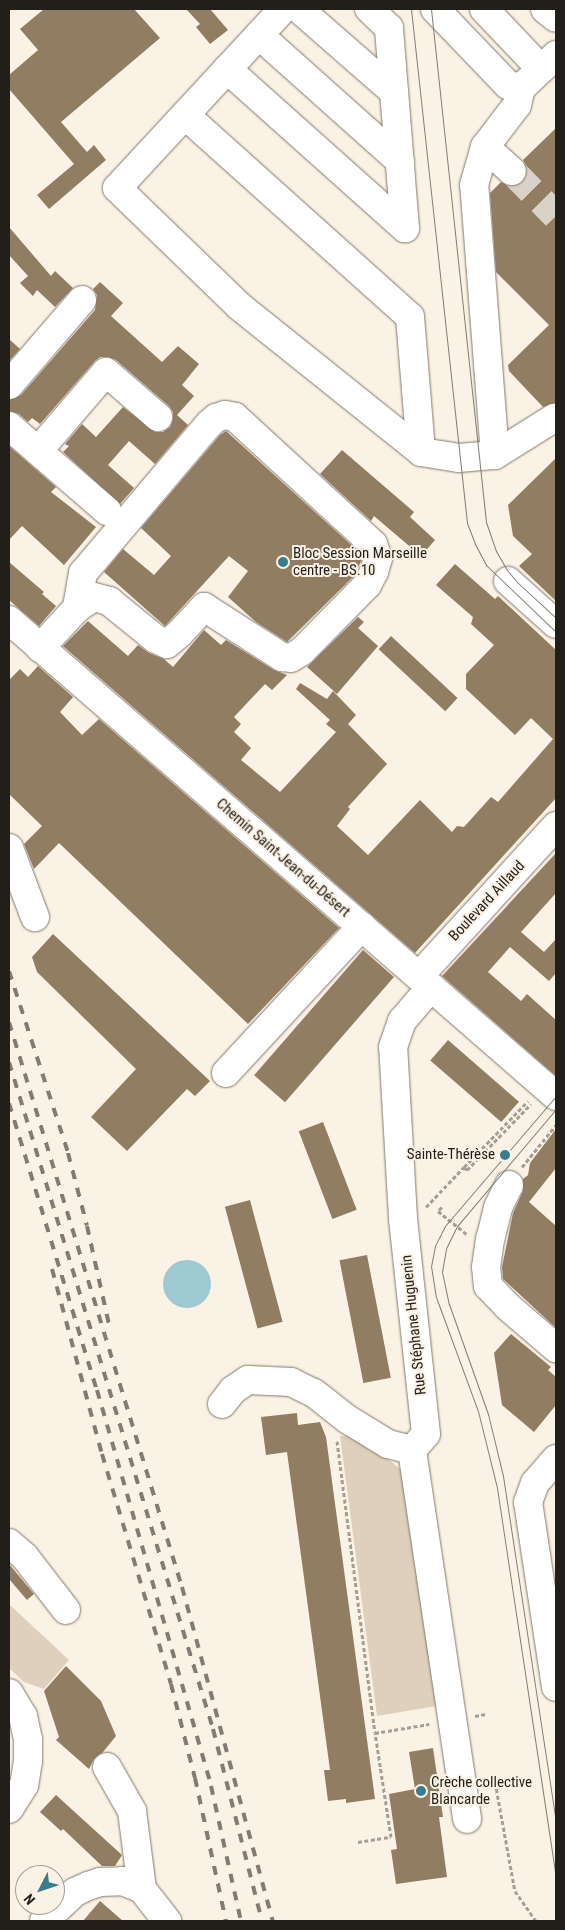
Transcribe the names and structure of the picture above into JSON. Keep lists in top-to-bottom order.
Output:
{
  "streets": {
    "street": ["Chemin Saint-Jean-du-Désert", "Boulevard Aillaud", "Rue Stéphane Huguenin"]
  },
  "crossings": [
    ["Chemin Saint-Jean-du-Désert", "Boulevard Aillaud"],
    ["Chemin Saint-Jean-du-Désert", "Rue Stéphane Huguenin"],
    ["Boulevard Aillaud", "Rue Stéphane Huguenin"]
  ],
  "places": ["Bloc Session Marseille centre - BS.10", "Sainte-Thérèse", "Crèche collective Blancarde"],
  "north": "bottom left"
}
